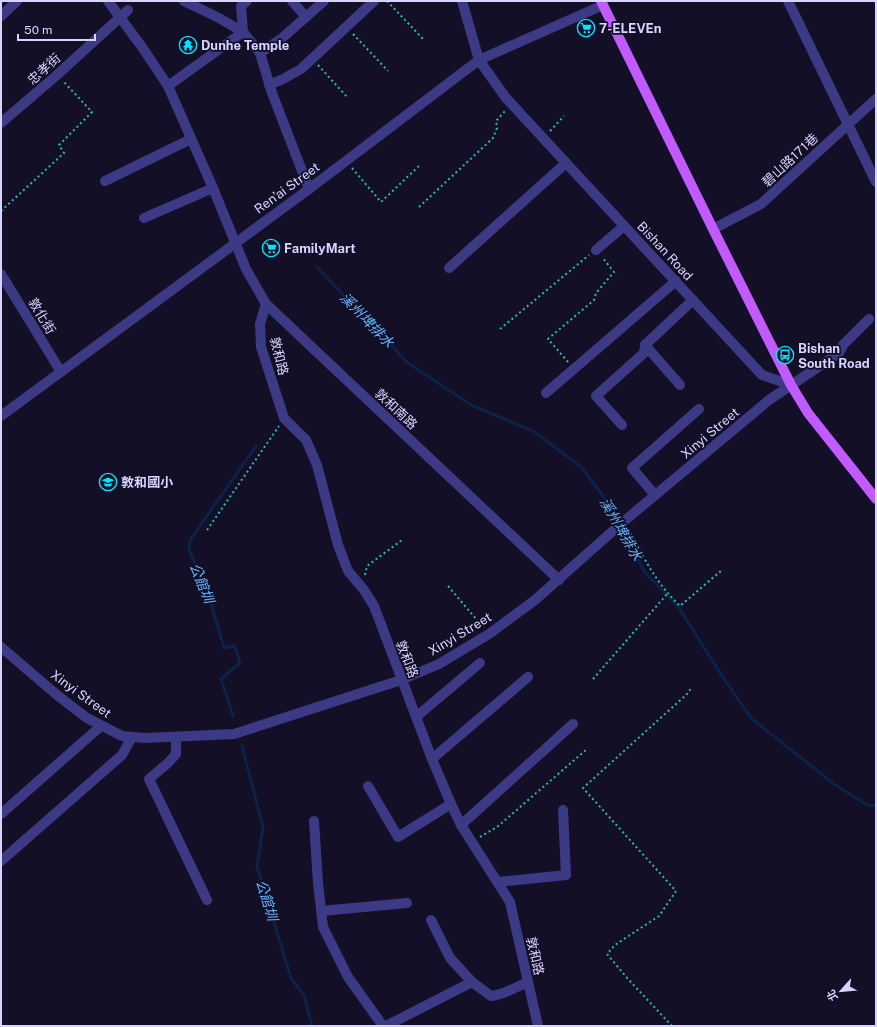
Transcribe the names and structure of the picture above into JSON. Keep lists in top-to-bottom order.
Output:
{
  "streets": {
    "street": [
      "忠孝街",
      "碧山路171巷",
      "Ren’ai Street",
      "Bishan Road",
      "敦化街",
      "敦和路",
      "敦和南路",
      "Xinyi Street"
    ]
  },
  "crossings": [
    ["Ren’ai Street", "Bishan Road"],
    ["Ren’ai Street", "敦化街"],
    ["Ren’ai Street", "敦和南路"],
    ["Bishan Road", "Xinyi Street"],
    ["敦和路", "敦和南路"],
    ["敦和路", "Xinyi Street"],
    ["敦和南路", "Xinyi Street"]
  ],
  "water": ["溪州埤排水", "公館圳"],
  "places": {
    "supermarket": ["7-ELEVEn", "FamilyMart"],
    "temple": ["Dunhe Temple"],
    "bus stop": ["Bishan South Road"],
    "school or university": ["敦和國小"]
  },
  "scale_bar": "50 m",
  "north": "bottom left"
}
